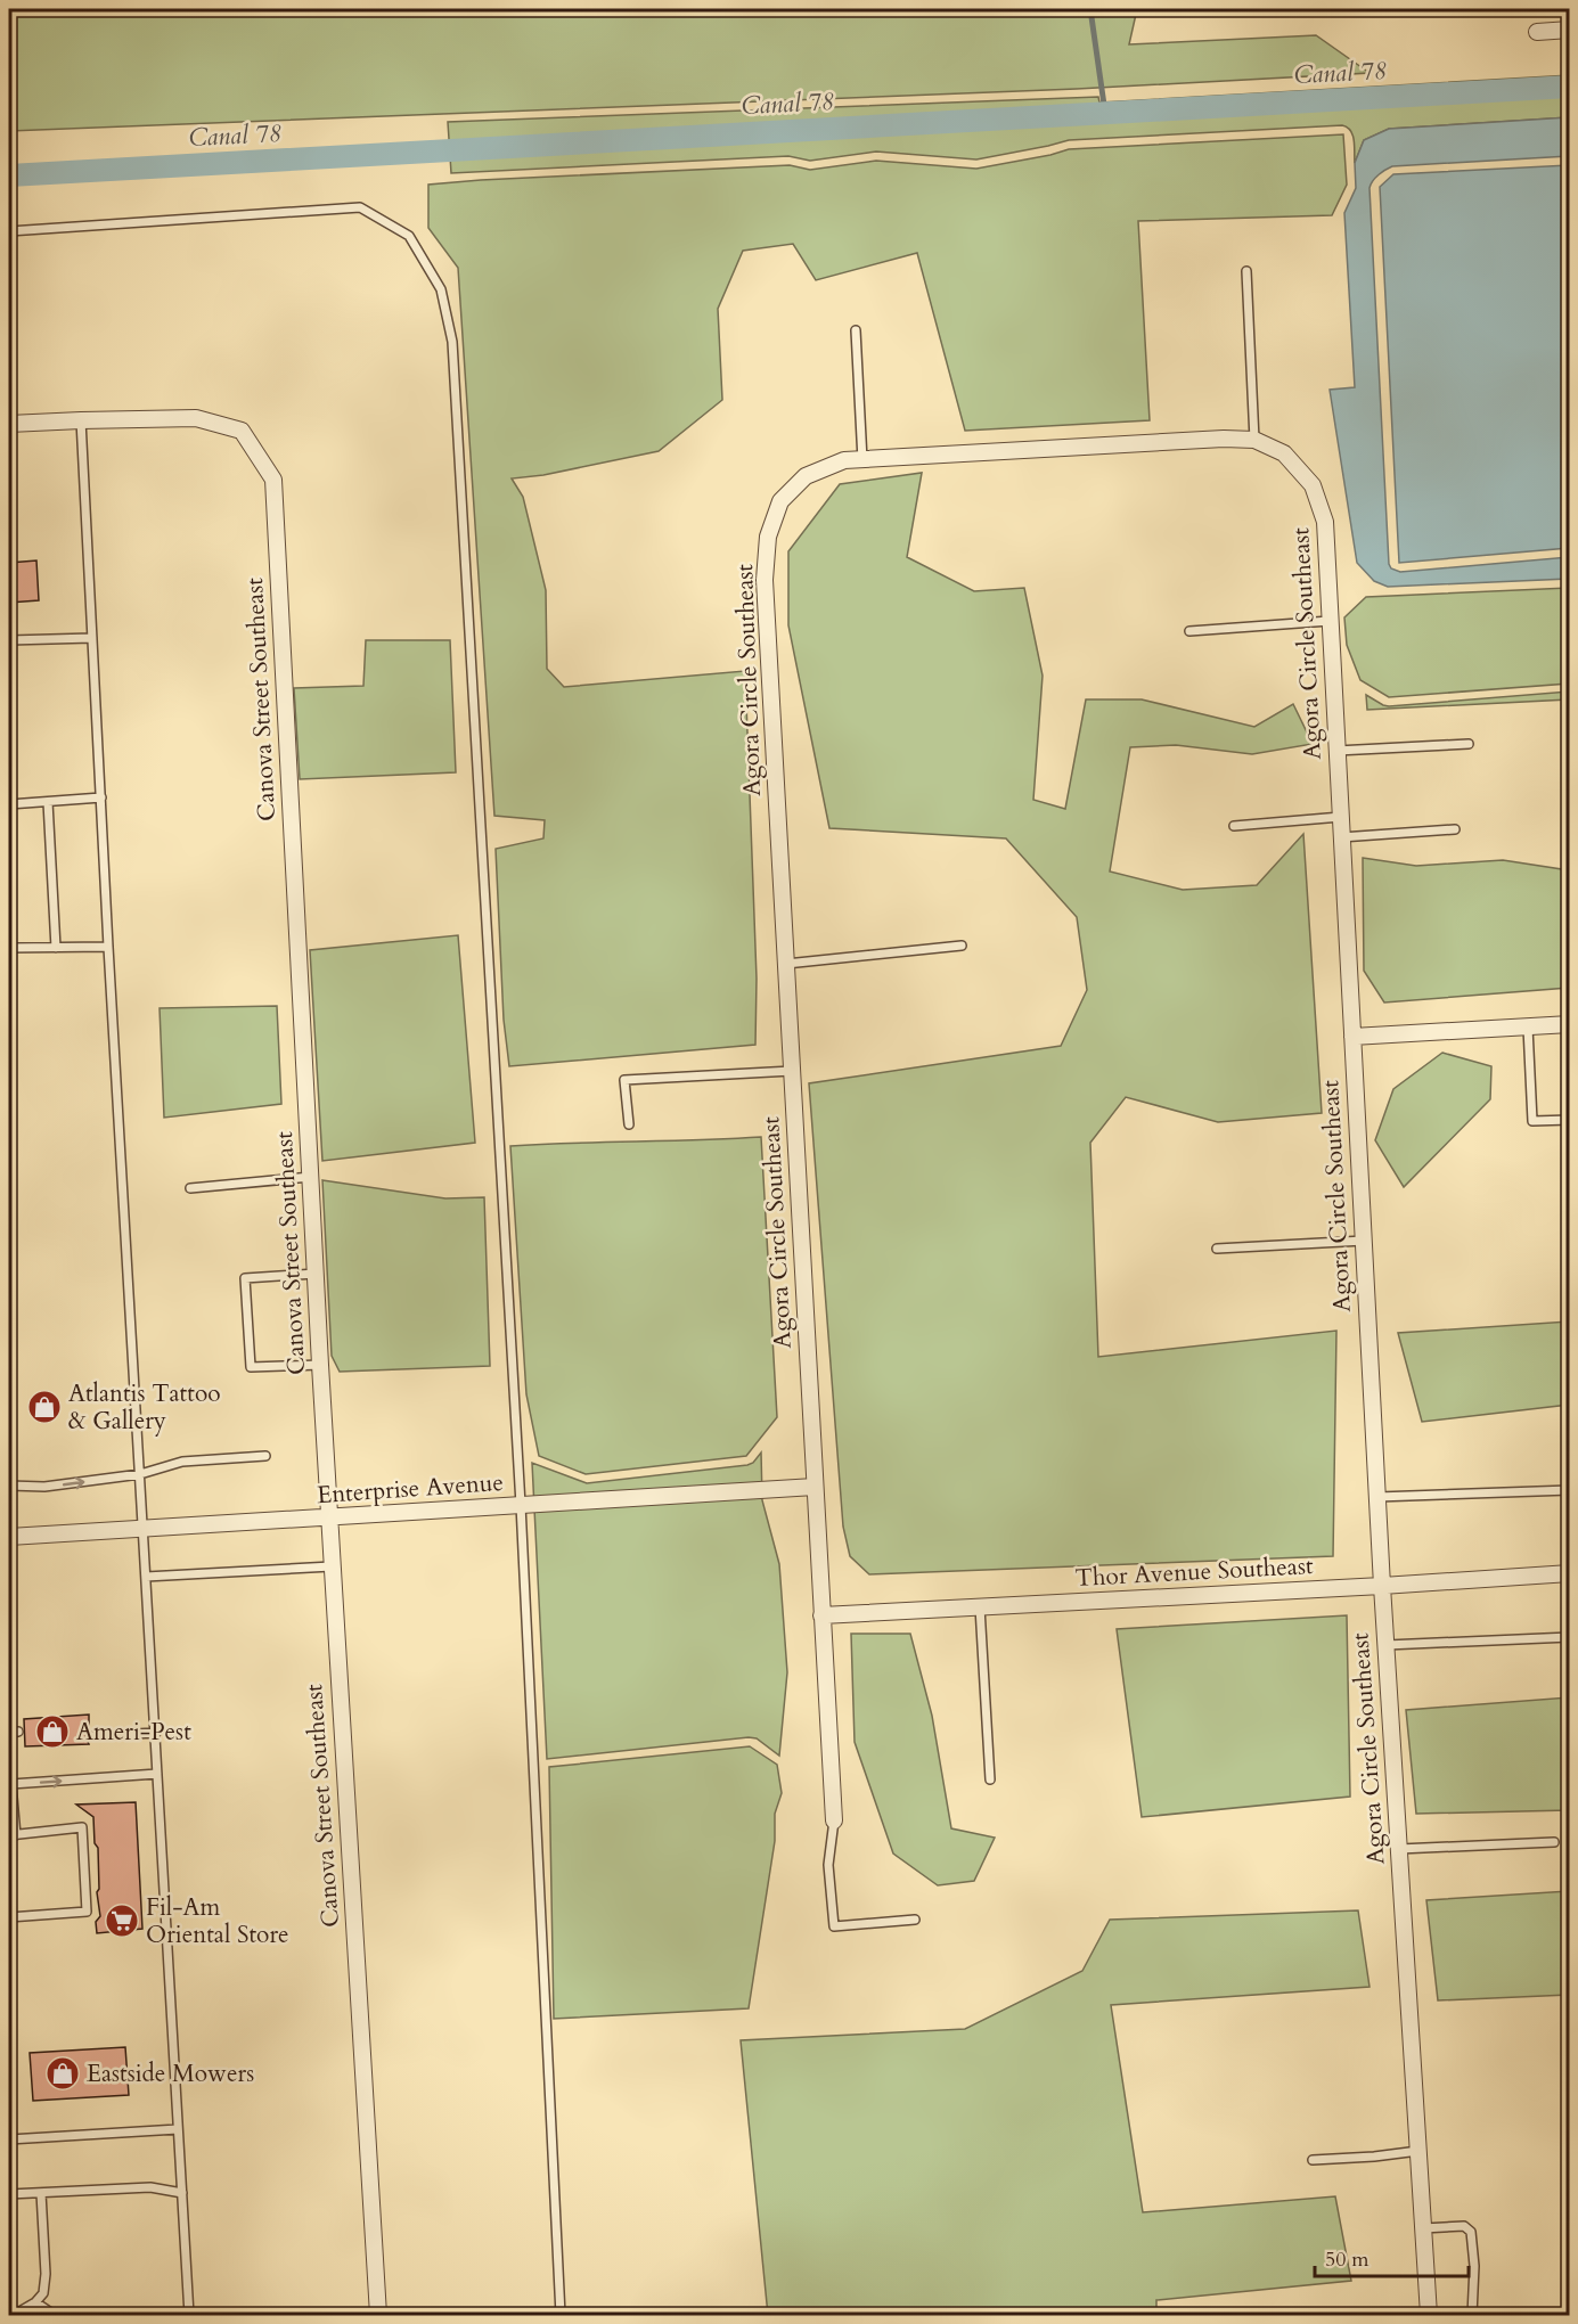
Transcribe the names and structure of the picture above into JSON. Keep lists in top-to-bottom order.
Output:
{
  "streets": {
    "street": [
      "Agora Circle Southeast",
      "Canova Street Southeast",
      "Enterprise Avenue",
      "Thor Avenue Southeast"
    ]
  },
  "crossings": [
    ["Agora Circle Southeast", "Enterprise Avenue"],
    ["Agora Circle Southeast", "Thor Avenue Southeast"],
    ["Canova Street Southeast", "Enterprise Avenue"]
  ],
  "water": ["Canal 78"],
  "places": {
    "shop": ["Atlantis Tattoo & Gallery", "Ameri-Pest", "Eastside Mowers"],
    "supermarket": ["Fil-Am Oriental Store"]
  },
  "scale_bar": "50 m"
}
